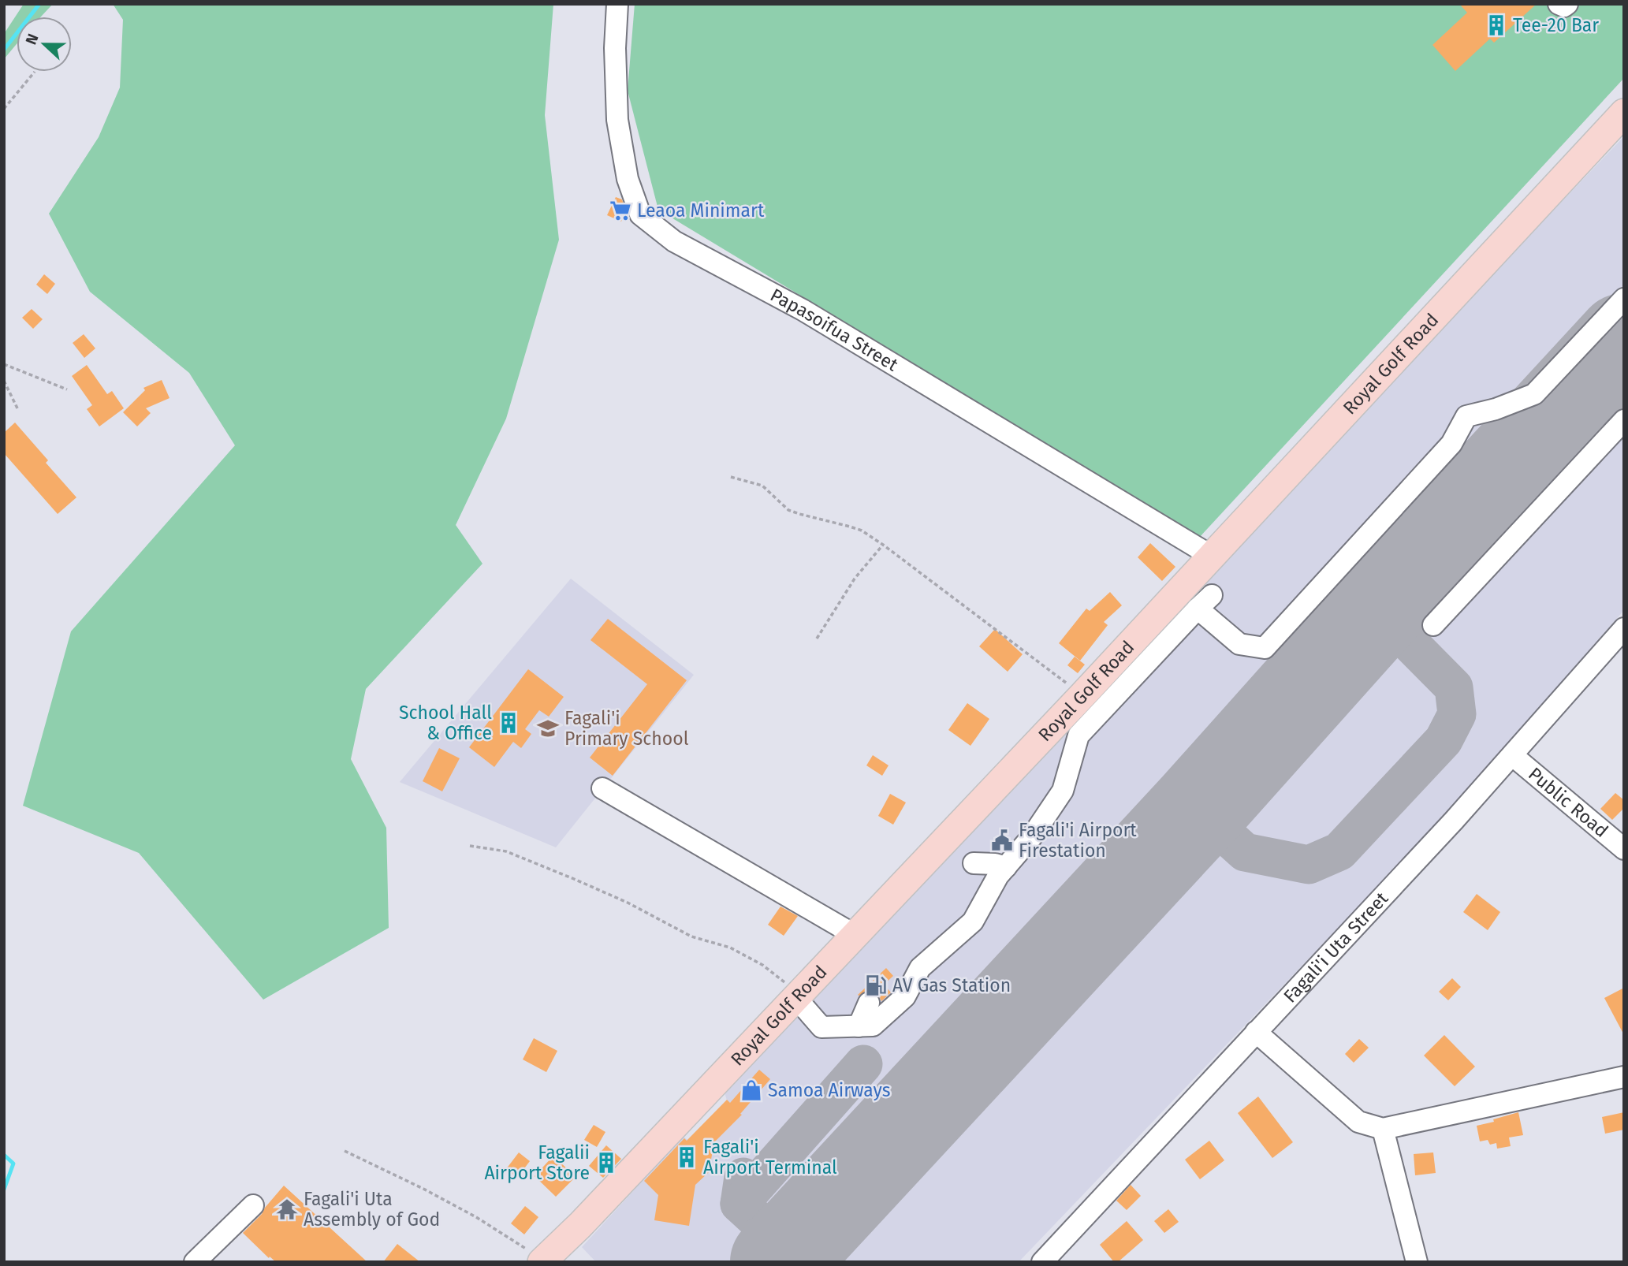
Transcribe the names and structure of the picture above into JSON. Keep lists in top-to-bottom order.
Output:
{
  "streets": {
    "main road": ["Royal Golf Road"],
    "street": ["Papasoifua Street", "Public Road", "Fagali'i Uta Street"]
  },
  "crossings": [
    ["Papasoifua Street", "Royal Golf Road"],
    ["Public Road", "Fagali'i Uta Street"]
  ],
  "places": {
    "building": [
      "Tee-20 Bar",
      "School Hall & Office",
      "Fagali'i Airport Terminal",
      "Fagalii Airport Store"
    ],
    "supermarket": ["Leaoa Minimart"],
    "school or university": ["Fagali'i Primary School"],
    "public building": ["Fagali'i Airport Firestation"],
    "fuel station": ["AV Gas Station"],
    "shop": ["Samoa Airways"],
    "temple": ["Fagali'i Uta Assembly of God"]
  },
  "north": "left"
}
